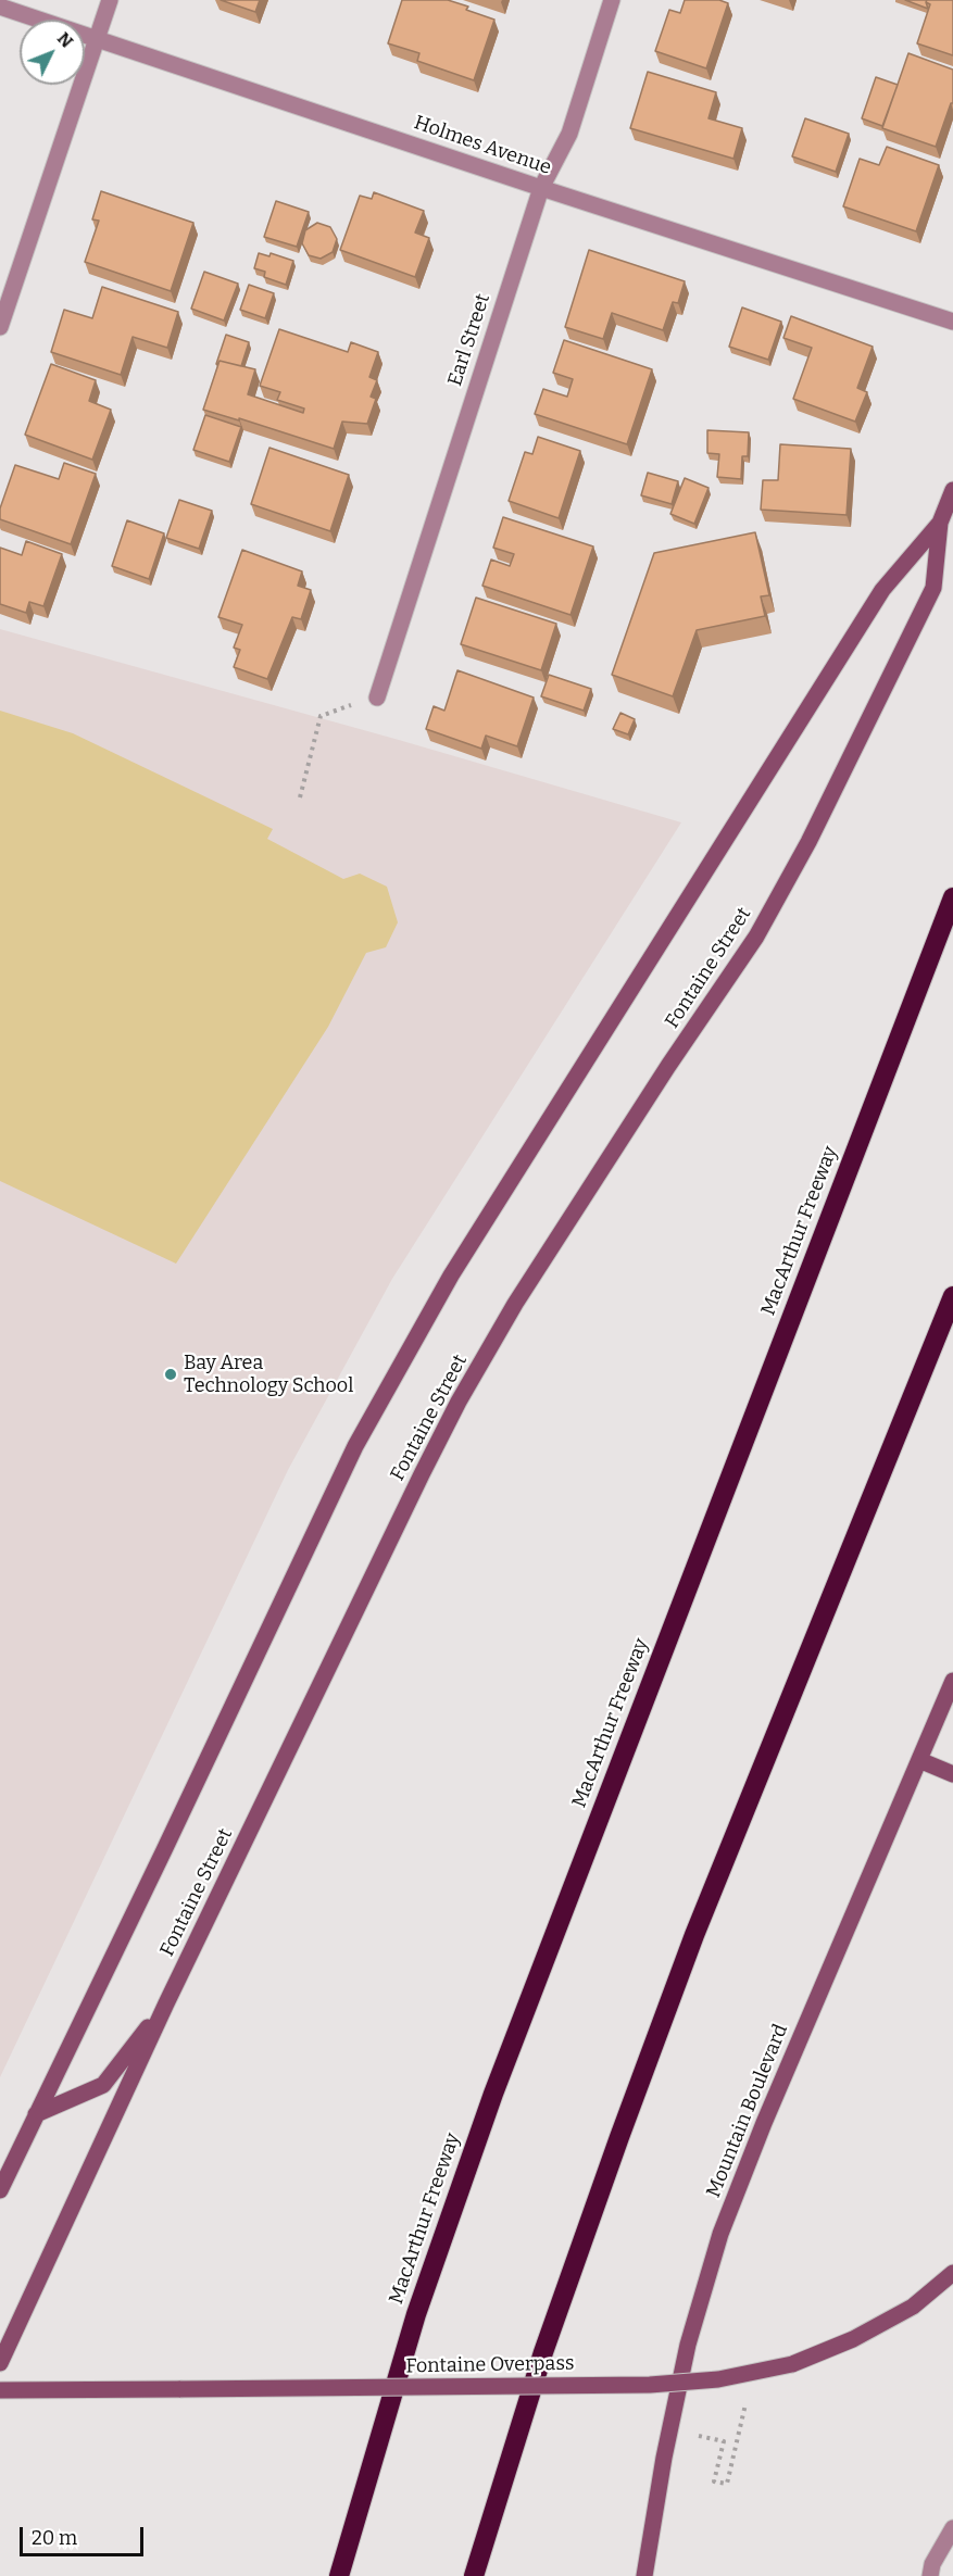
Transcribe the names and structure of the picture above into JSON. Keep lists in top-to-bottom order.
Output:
{
  "streets": {
    "highway": ["MacArthur Freeway"],
    "street": [
      "Holmes Avenue",
      "Earl Street",
      "Fontaine Street",
      "Mountain Boulevard",
      "Fontaine Overpass"
    ]
  },
  "crossings": [
    ["Holmes Avenue", "Earl Street"]
  ],
  "places": ["Bay Area Technology School"],
  "scale_bar": "20 m",
  "north": "top right"
}
